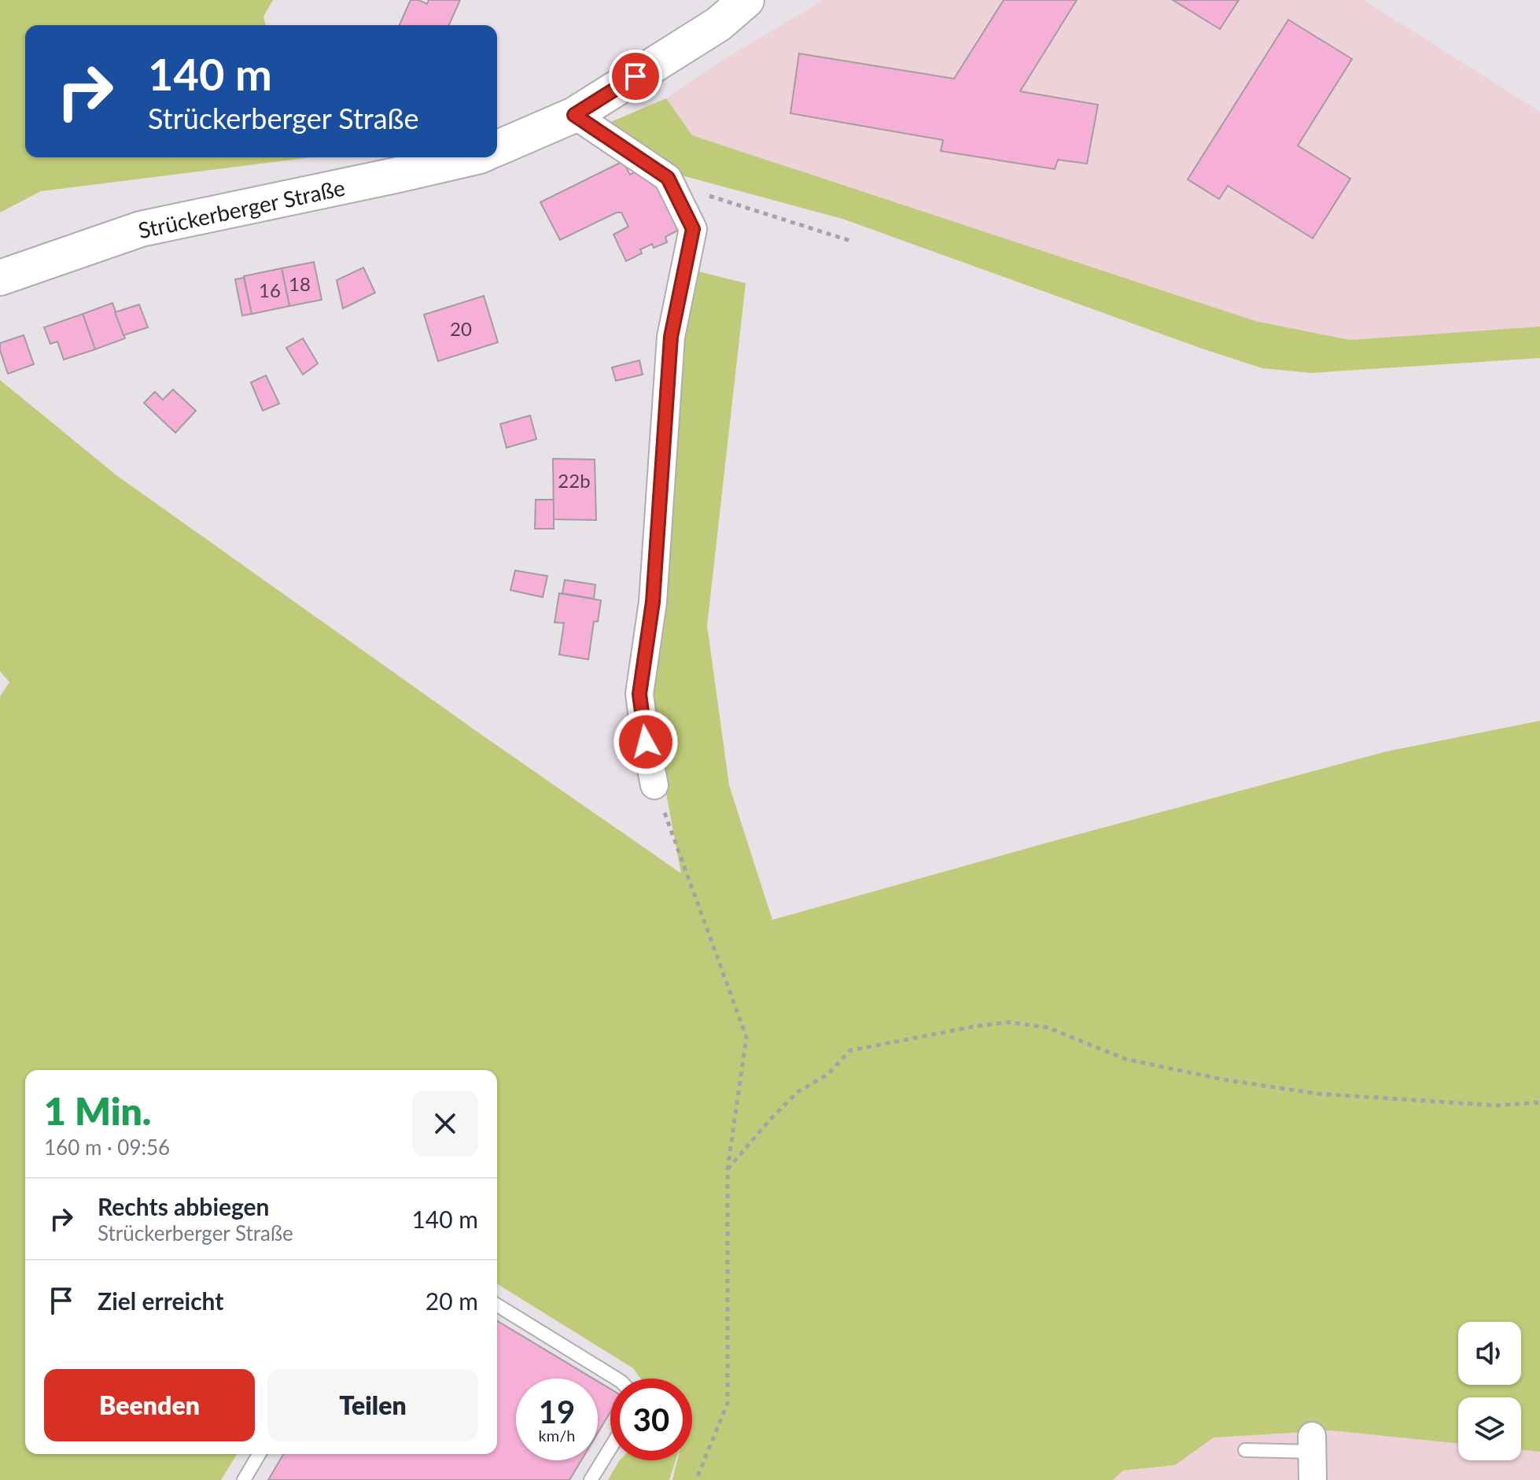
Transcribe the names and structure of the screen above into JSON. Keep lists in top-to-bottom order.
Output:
{
  "streets": {
    "main road": ["Strückerberger Straße"]
  },
  "house_numbers": [
    "18",
    "16",
    "20",
    "22b"
  ],
  "page": {
    "turn": ["140 m", "Strückerberger Straße"],
    "heading": ["1 Min.", "160 m · 09:56"],
    "list": [
      {
        "name": "Rechts abbiegen",
        "note": "Strückerberger Straße",
        "value": "140 m"
      },
      {
        "name": "Ziel erreicht",
        "value": "20 m"
      }
    ],
    "buttons": ["Beenden", "Teilen"],
    "speed": "19 km/h",
    "limit": "30"
  }
}
